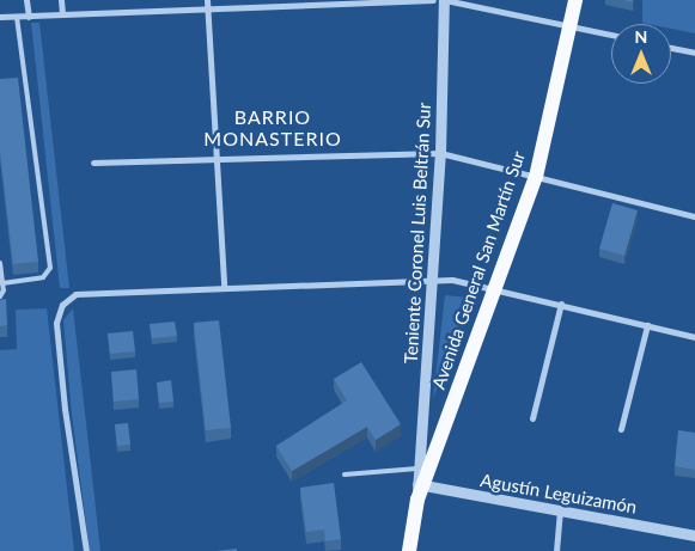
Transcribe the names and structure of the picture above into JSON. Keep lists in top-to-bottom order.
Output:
{
  "streets": {
    "main road": ["Avenida General San Martín Sur"],
    "street": ["Teniente Coronel Luis Beltrán Sur", "Agustín Leguizamón"]
  },
  "crossings": [
    ["Teniente Coronel Luis Beltrán Sur", "Avenida General San Martín Sur"],
    ["Teniente Coronel Luis Beltrán Sur", "Agustín Leguizamón"],
    ["Avenida General San Martín Sur", "Agustín Leguizamón"]
  ],
  "districts": ["BARRIO MONASTERIO"],
  "north": "top"
}
